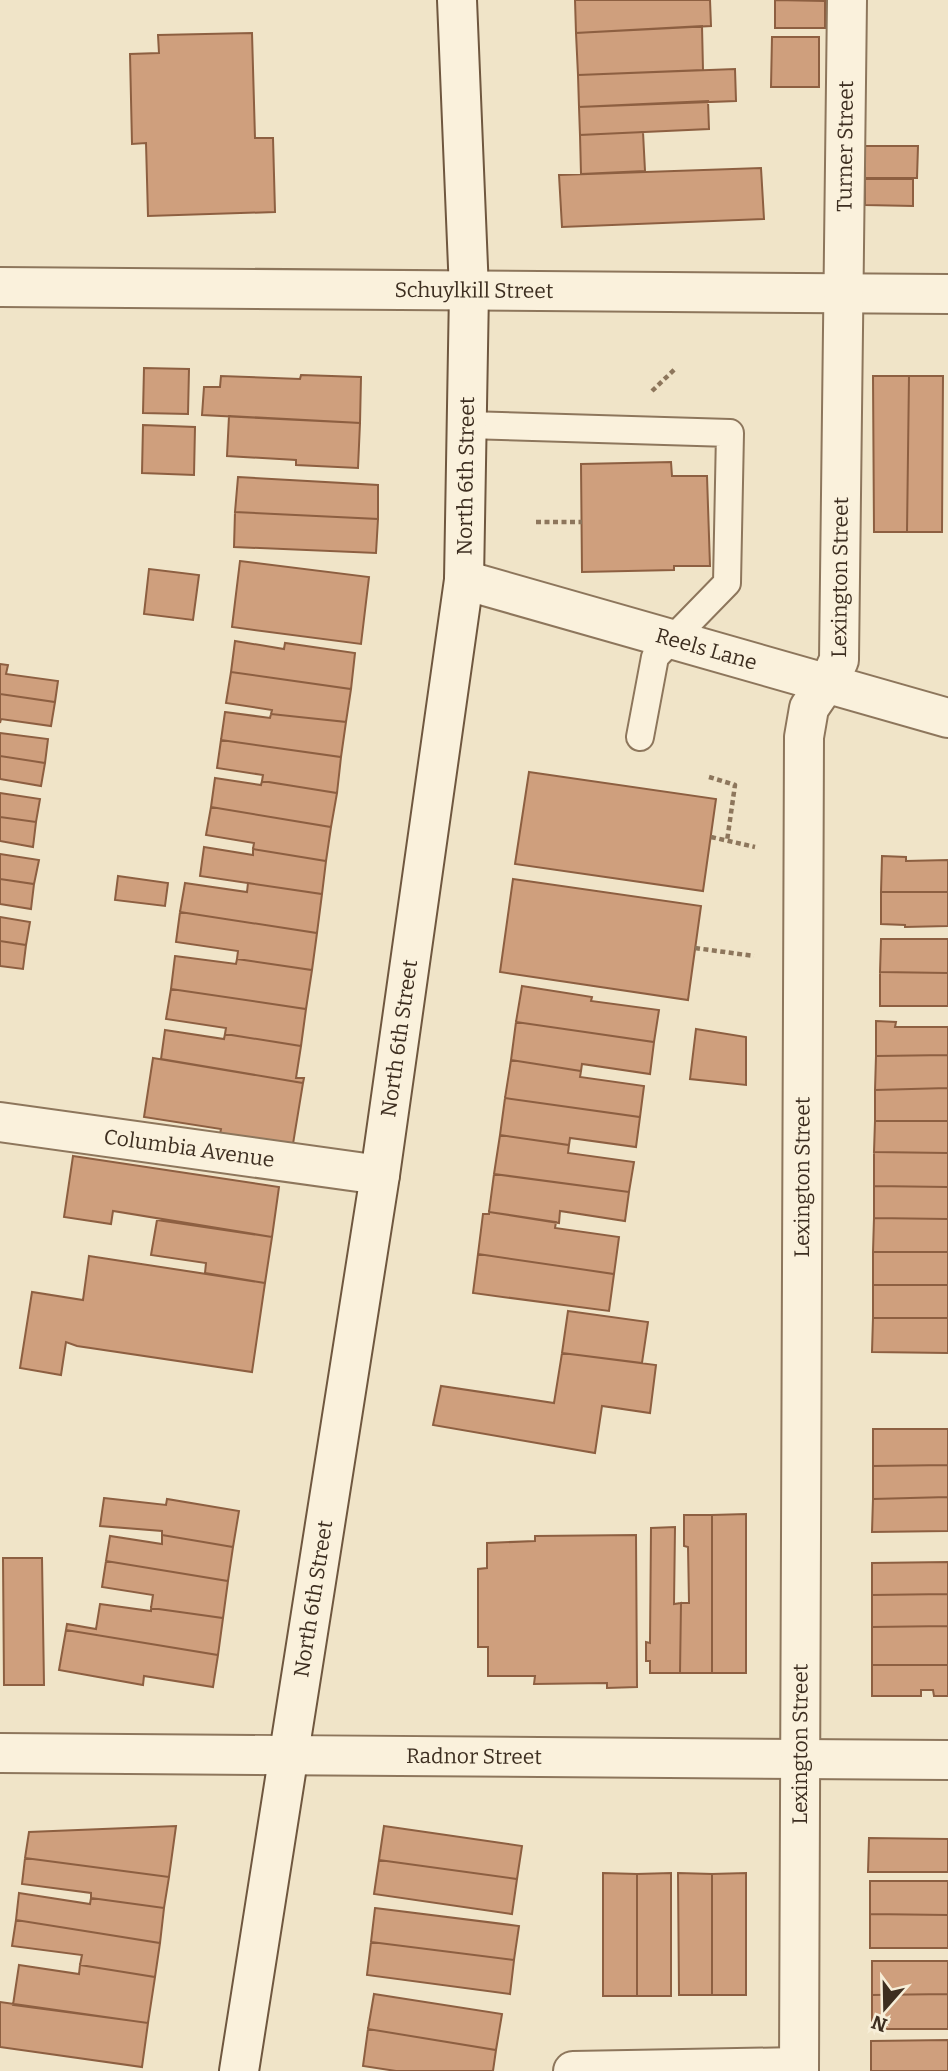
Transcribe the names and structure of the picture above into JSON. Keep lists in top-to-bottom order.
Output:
{
  "streets": {
    "street": [
      "Turner Street",
      "Schuylkill Street",
      "North 6th Street",
      "Lexington Street",
      "Reels Lane",
      "Columbia Avenue",
      "Radnor Street"
    ]
  },
  "crossings": [
    ["Turner Street", "Schuylkill Street"],
    ["Turner Street", "Lexington Street"],
    ["Schuylkill Street", "North 6th Street"],
    ["Schuylkill Street", "Lexington Street"],
    ["North 6th Street", "Reels Lane"],
    ["North 6th Street", "Columbia Avenue"],
    ["North 6th Street", "Radnor Street"],
    ["Lexington Street", "Reels Lane"],
    ["Lexington Street", "Radnor Street"]
  ],
  "north": "bottom"
}
